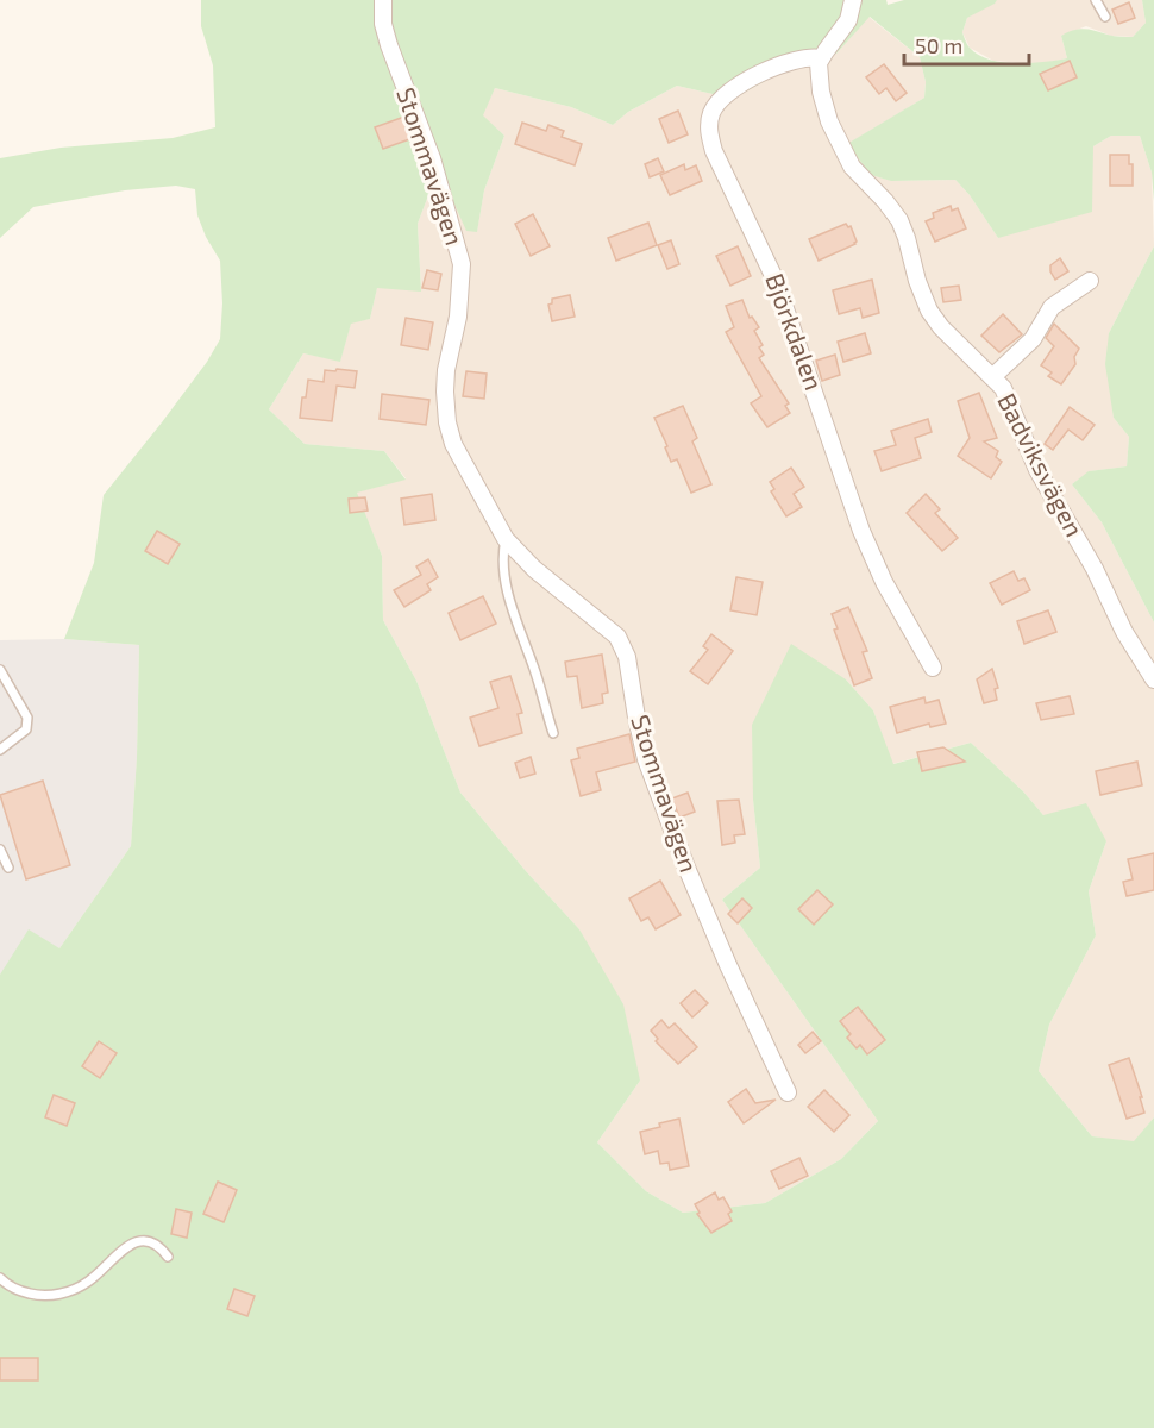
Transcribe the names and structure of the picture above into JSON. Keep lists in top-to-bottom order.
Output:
{
  "streets": {
    "street": ["Stommavägen", "Björkdalen", "Badviksvägen"]
  },
  "crossings": [
    ["Björkdalen", "Badviksvägen"]
  ],
  "scale_bar": "50 m"
}
